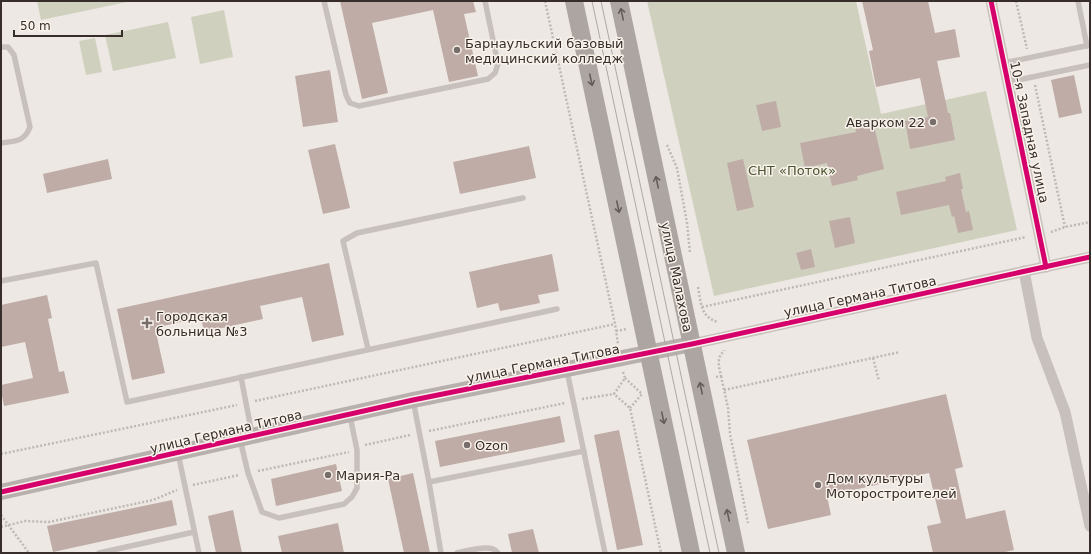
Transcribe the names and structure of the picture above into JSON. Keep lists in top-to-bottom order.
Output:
{
  "streets": {
    "main road": ["улица Малахова"],
    "street": ["10-я Западная улица", "улица Германа Титова"]
  },
  "crossings": [
    ["10-я Западная улица", "улица Германа Титова"],
    ["улица Малахова", "улица Германа Титова"]
  ],
  "parks": ["СНТ «Поток»"],
  "places": {
    "other": [
      "Барнаульский базовый медицинский колледж",
      "Аварком 22",
      "Ozon",
      "Мария-Ра",
      "Дом культуры Моторостроителей"
    ],
    "health": ["Городская больница №3"]
  },
  "scale_bar": "50 m"
}
